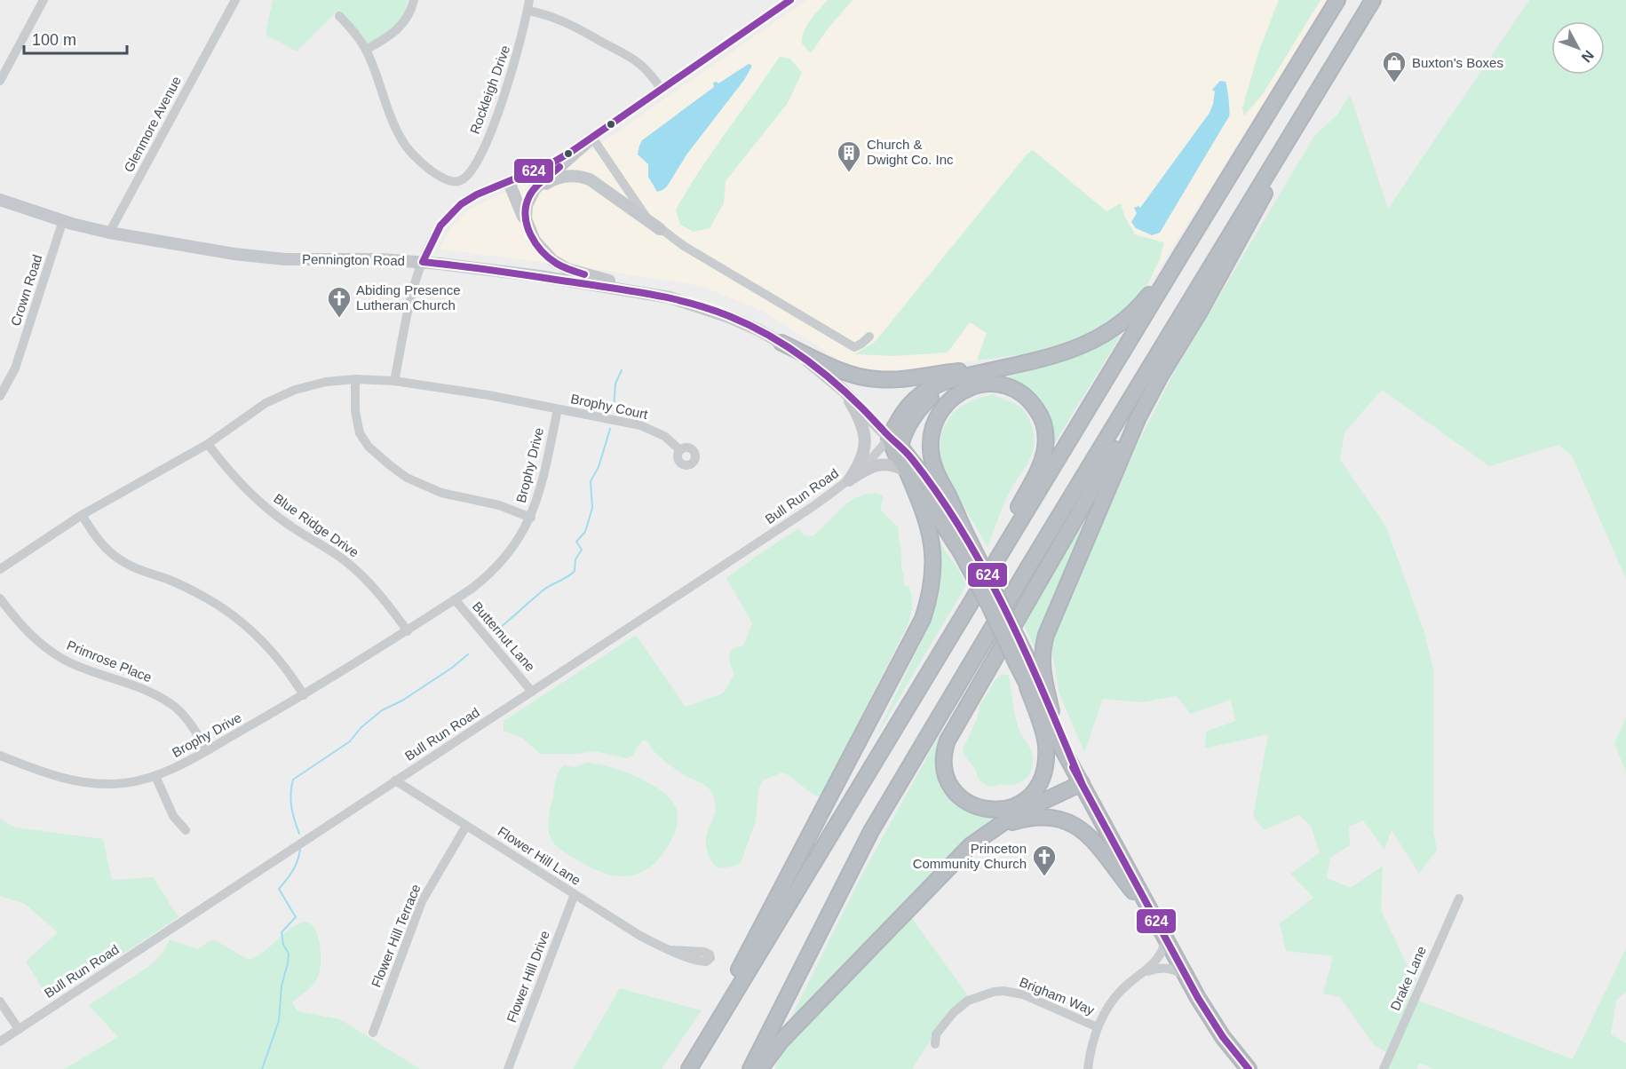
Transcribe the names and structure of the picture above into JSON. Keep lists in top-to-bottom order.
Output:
{
  "streets": {
    "highway": ["Pennington Road"],
    "street": [
      "Rockleigh Drive",
      "Glenmore Avenue",
      "Crown Road",
      "Brophy Court",
      "Brophy Drive",
      "Bull Run Road",
      "Blue Ridge Drive",
      "Butternut Lane",
      "Primrose Place",
      "Flower Hill Lane",
      "Flower Hill Terrace",
      "Flower Hill Drive",
      "Drake Lane",
      "Brigham Way"
    ]
  },
  "crossings": [
    ["Glenmore Avenue", "Pennington Road"],
    ["Pennington Road", "Crown Road"],
    ["Pennington Road", "Bull Run Road"],
    ["Brophy Court", "Brophy Drive"],
    ["Brophy Drive", "Blue Ridge Drive"],
    ["Brophy Drive", "Butternut Lane"],
    ["Brophy Drive", "Primrose Place"],
    ["Bull Run Road", "Butternut Lane"],
    ["Bull Run Road", "Flower Hill Lane"],
    ["Flower Hill Lane", "Flower Hill Terrace"],
    ["Flower Hill Lane", "Flower Hill Drive"]
  ],
  "places": {
    "shop": ["Buxton's Boxes"],
    "building": ["Church & Dwight Co. Inc"],
    "church": ["Abiding Presence Lutheran Church", "Princeton Community Church"]
  },
  "lines": ["transit line 624"],
  "scale_bar": "100 m",
  "north": "bottom right"
}
